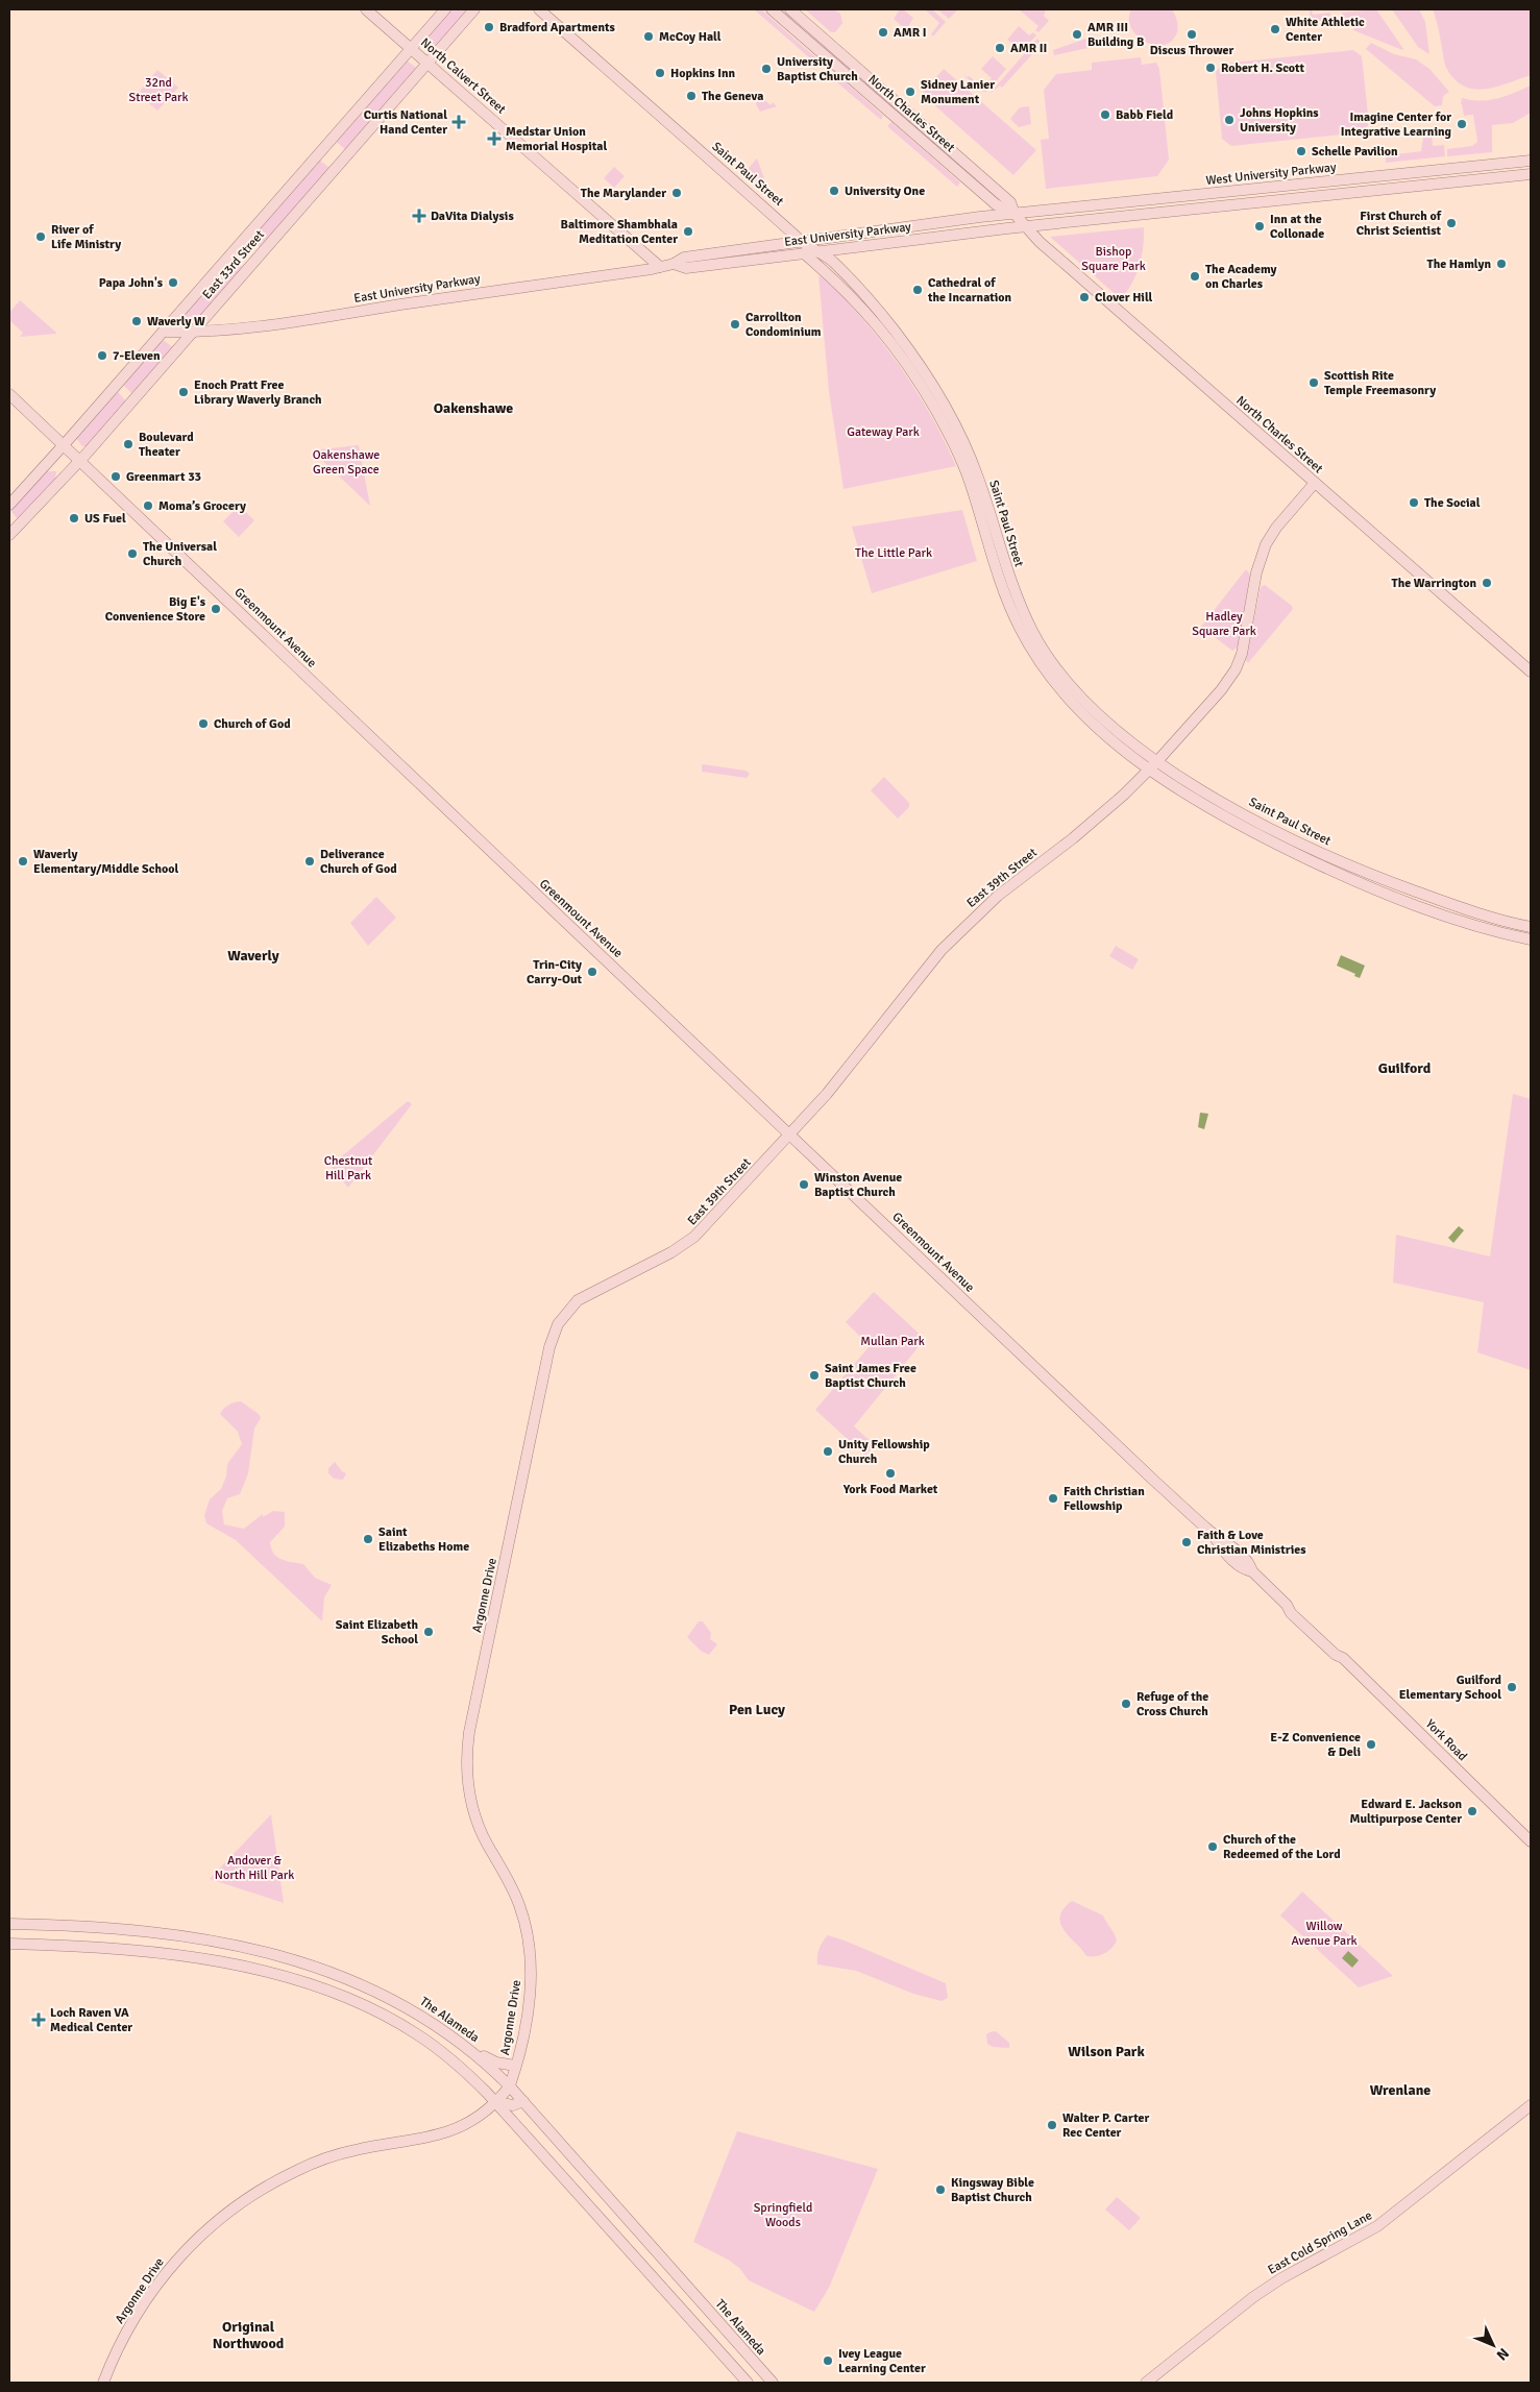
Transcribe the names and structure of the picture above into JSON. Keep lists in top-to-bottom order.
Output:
{
  "streets": {
    "main road": [
      "North Calvert Street",
      "North Charles Street",
      "Saint Paul Street",
      "West University Parkway",
      "East University Parkway",
      "East 33rd Street",
      "Greenmount Avenue",
      "East 39th Street",
      "Argonne Drive",
      "York Road",
      "The Alameda",
      "East Cold Spring Lane"
    ]
  },
  "crossings": [
    ["North Calvert Street", "East University Parkway"],
    ["North Calvert Street", "East 33rd Street"],
    ["North Charles Street", "West University Parkway"],
    ["North Charles Street", "East University Parkway"],
    ["North Charles Street", "East 39th Street"],
    ["Saint Paul Street", "East University Parkway"],
    ["Saint Paul Street", "East 39th Street"],
    ["West University Parkway", "East University Parkway"],
    ["East University Parkway", "East 33rd Street"],
    ["East 33rd Street", "Greenmount Avenue"],
    ["Greenmount Avenue", "East 39th Street"],
    ["Greenmount Avenue", "York Road"],
    ["East 39th Street", "Argonne Drive"],
    ["Argonne Drive", "The Alameda"]
  ],
  "districts": [
    "Oakenshawe",
    "Waverly",
    "Guilford",
    "Pen Lucy",
    "Wilson Park",
    "Wrenlane",
    "Original Northwood"
  ],
  "parks": [
    "32nd Street Park",
    "Bishop Square Park",
    "Gateway Park",
    "Oakenshawe Green Space",
    "The Little Park",
    "Hadley Square Park",
    "Chestnut Hill Park",
    "Mullan Park",
    "Andover & North Hill Park",
    "Willow Avenue Park",
    "Springfield Woods"
  ],
  "places": {
    "other": [
      "Bradford Apartments",
      "White Athletic Center",
      "AMR I",
      "AMR III Building B",
      "Discus Thrower",
      "McCoy Hall",
      "AMR II",
      "Robert H. Scott",
      "University Baptist Church",
      "Hopkins Inn",
      "Sidney Lanier Monument",
      "The Geneva",
      "Babb Field",
      "Johns Hopkins University",
      "Imagine Center for Integrative Learning",
      "Schelle Pavilion",
      "University One",
      "The Marylander",
      "First Church of Christ Scientist",
      "Inn at the Collonade",
      "Baltimore Shambhala Meditation Center",
      "River of Life Ministry",
      "The Hamlyn",
      "The Academy on Charles",
      "Papa John's",
      "Cathedral of the Incarnation",
      "Clover Hill",
      "Waverly W",
      "Carrollton Condominium",
      "7-Eleven",
      "Scottish Rite Temple Freemasonry",
      "Enoch Pratt Free Library Waverly Branch",
      "Boulevard Theater",
      "Greenmart 33",
      "The Social",
      "Moma’s Grocery",
      "US Fuel",
      "The Universal Church",
      "The Warrington",
      "Big E's Convenience Store",
      "Church of God",
      "Waverly Elementary/Middle School",
      "Deliverance Church of God",
      "Trin-City Carry-Out",
      "Winston Avenue Baptist Church",
      "Saint James Free Baptist Church",
      "Unity Fellowship Church",
      "York Food Market",
      "Faith Christian Fellowship",
      "Saint Elizabeths Home",
      "Faith & Love Christian Ministries",
      "Saint Elizabeth School",
      "Guilford Elementary School",
      "Refuge of the Cross Church",
      "E-Z Convenience & Deli",
      "Edward E. Jackson Multipurpose Center",
      "Church of the Redeemed of the Lord",
      "Walter P. Carter Rec Center",
      "Kingsway Bible Baptist Church",
      "Ivey League Learning Center"
    ],
    "health": [
      "Curtis National Hand Center",
      "Medstar Union Memorial Hospital",
      "DaVita Dialysis",
      "Loch Raven VA Medical Center"
    ]
  },
  "north": "bottom right"
}
